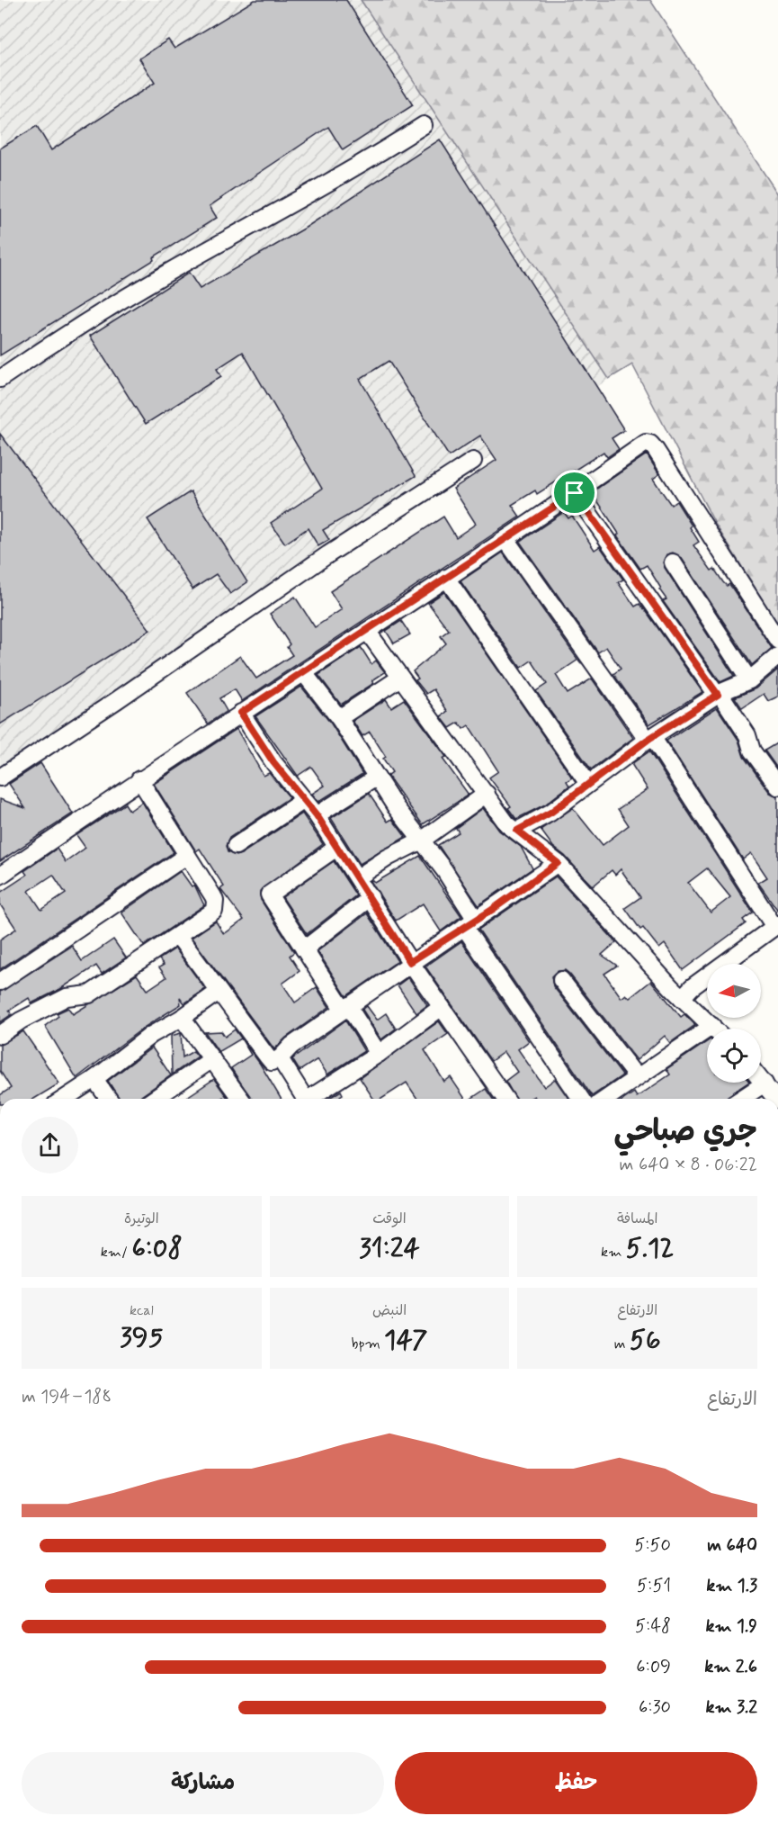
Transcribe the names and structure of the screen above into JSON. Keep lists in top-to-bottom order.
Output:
{
  "north": "left",
  "page": {
    "heading": ["جري صباحي", "06:22 · 8 × 640 m"],
    "stats": [
      ["المسافة", "5.12 km"],
      ["الوقت", "31:24"],
      ["الوتيرة", "6:08 /km"],
      ["الارتفاع", "56 m"],
      ["النبض", "147 bpm"],
      ["kcal", "395"]
    ],
    "chart": ["الارتفاع", "188–194 m"],
    "list": [
      {
        "name": "640 m",
        "note": "5:50"
      },
      {
        "name": "1.3 km",
        "note": "5:51"
      },
      {
        "name": "1.9 km",
        "note": "5:48"
      },
      {
        "name": "2.6 km",
        "note": "6:09"
      },
      {
        "name": "3.2 km",
        "note": "6:30"
      }
    ],
    "buttons": ["حفظ", "مشاركة"]
  }
}
